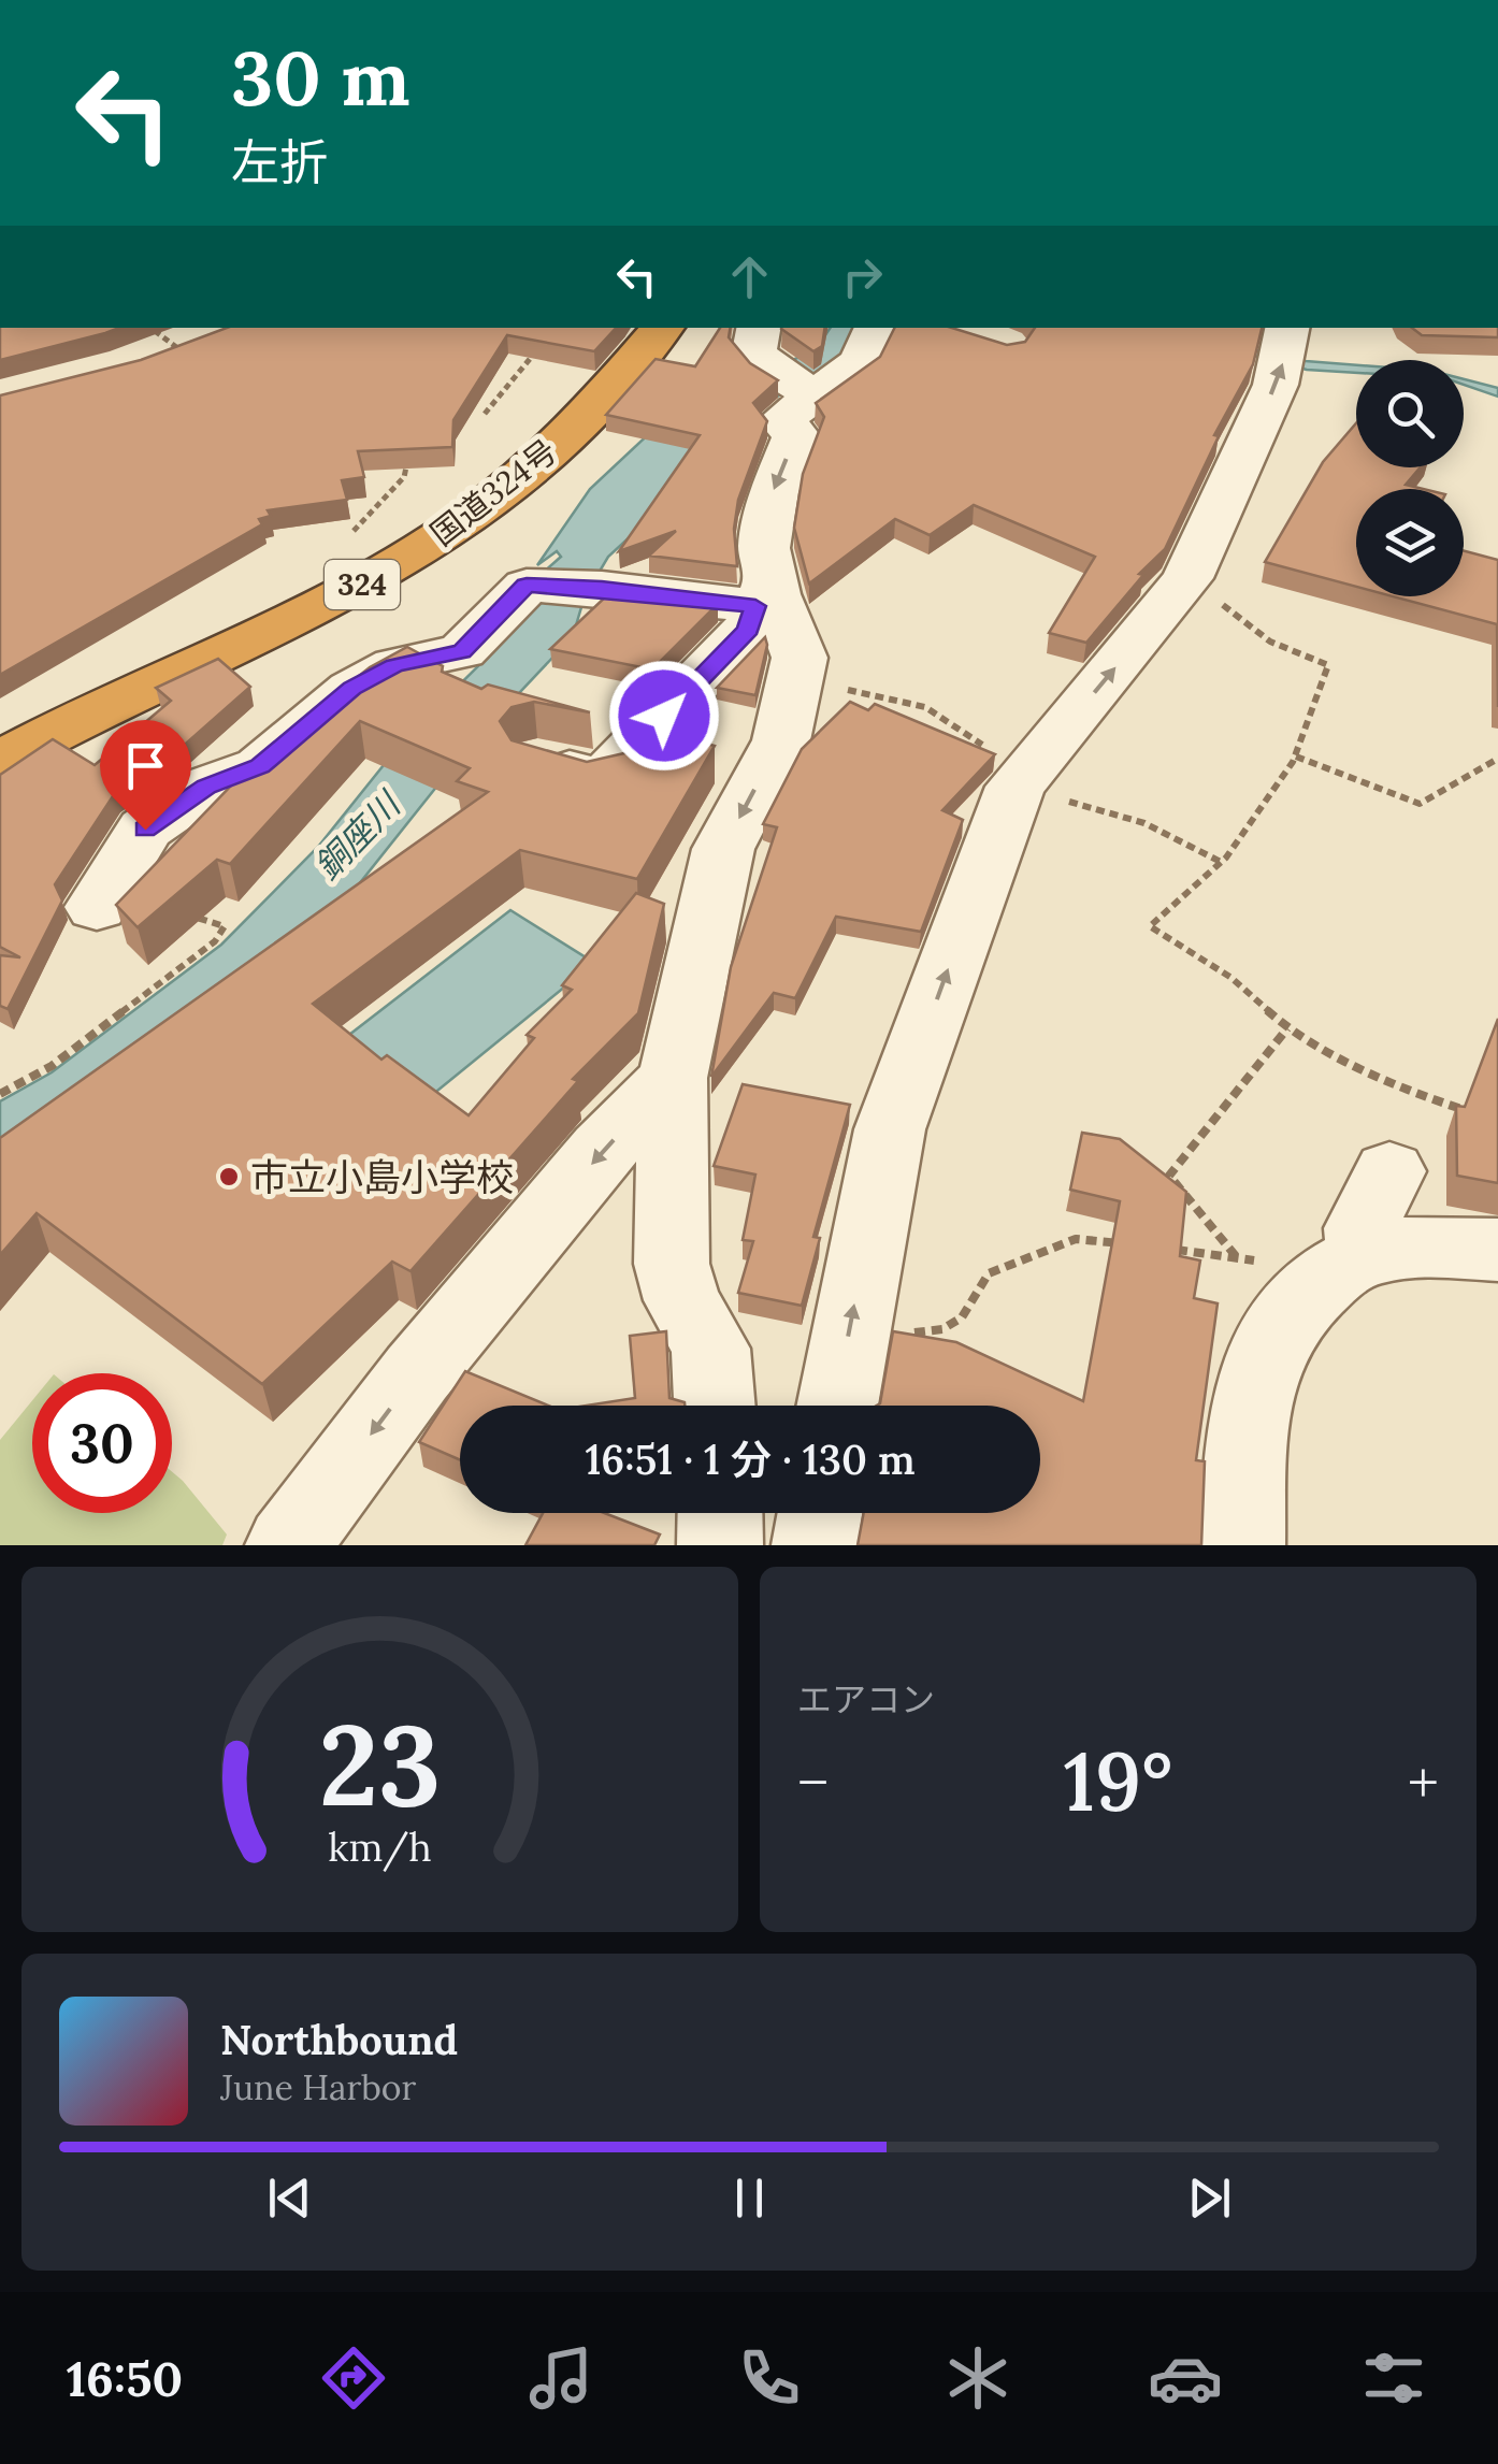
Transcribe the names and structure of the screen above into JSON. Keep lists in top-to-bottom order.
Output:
{
  "streets": {
    "highway": ["国道324号", "324"]
  },
  "water": ["銅座川"],
  "places": ["市立小島小学校"],
  "page": {
    "turn": ["30 m", "左折"],
    "limit": "30",
    "trip": "16:51 · 1 分 · 130 m",
    "tile": "エアコン",
    "heat": ["−", "19°", "+"],
    "song": ["Northbound", "June Harbor"],
    "tabs": "16:50",
    "gauge": ["23", "km/h"]
  }
}
